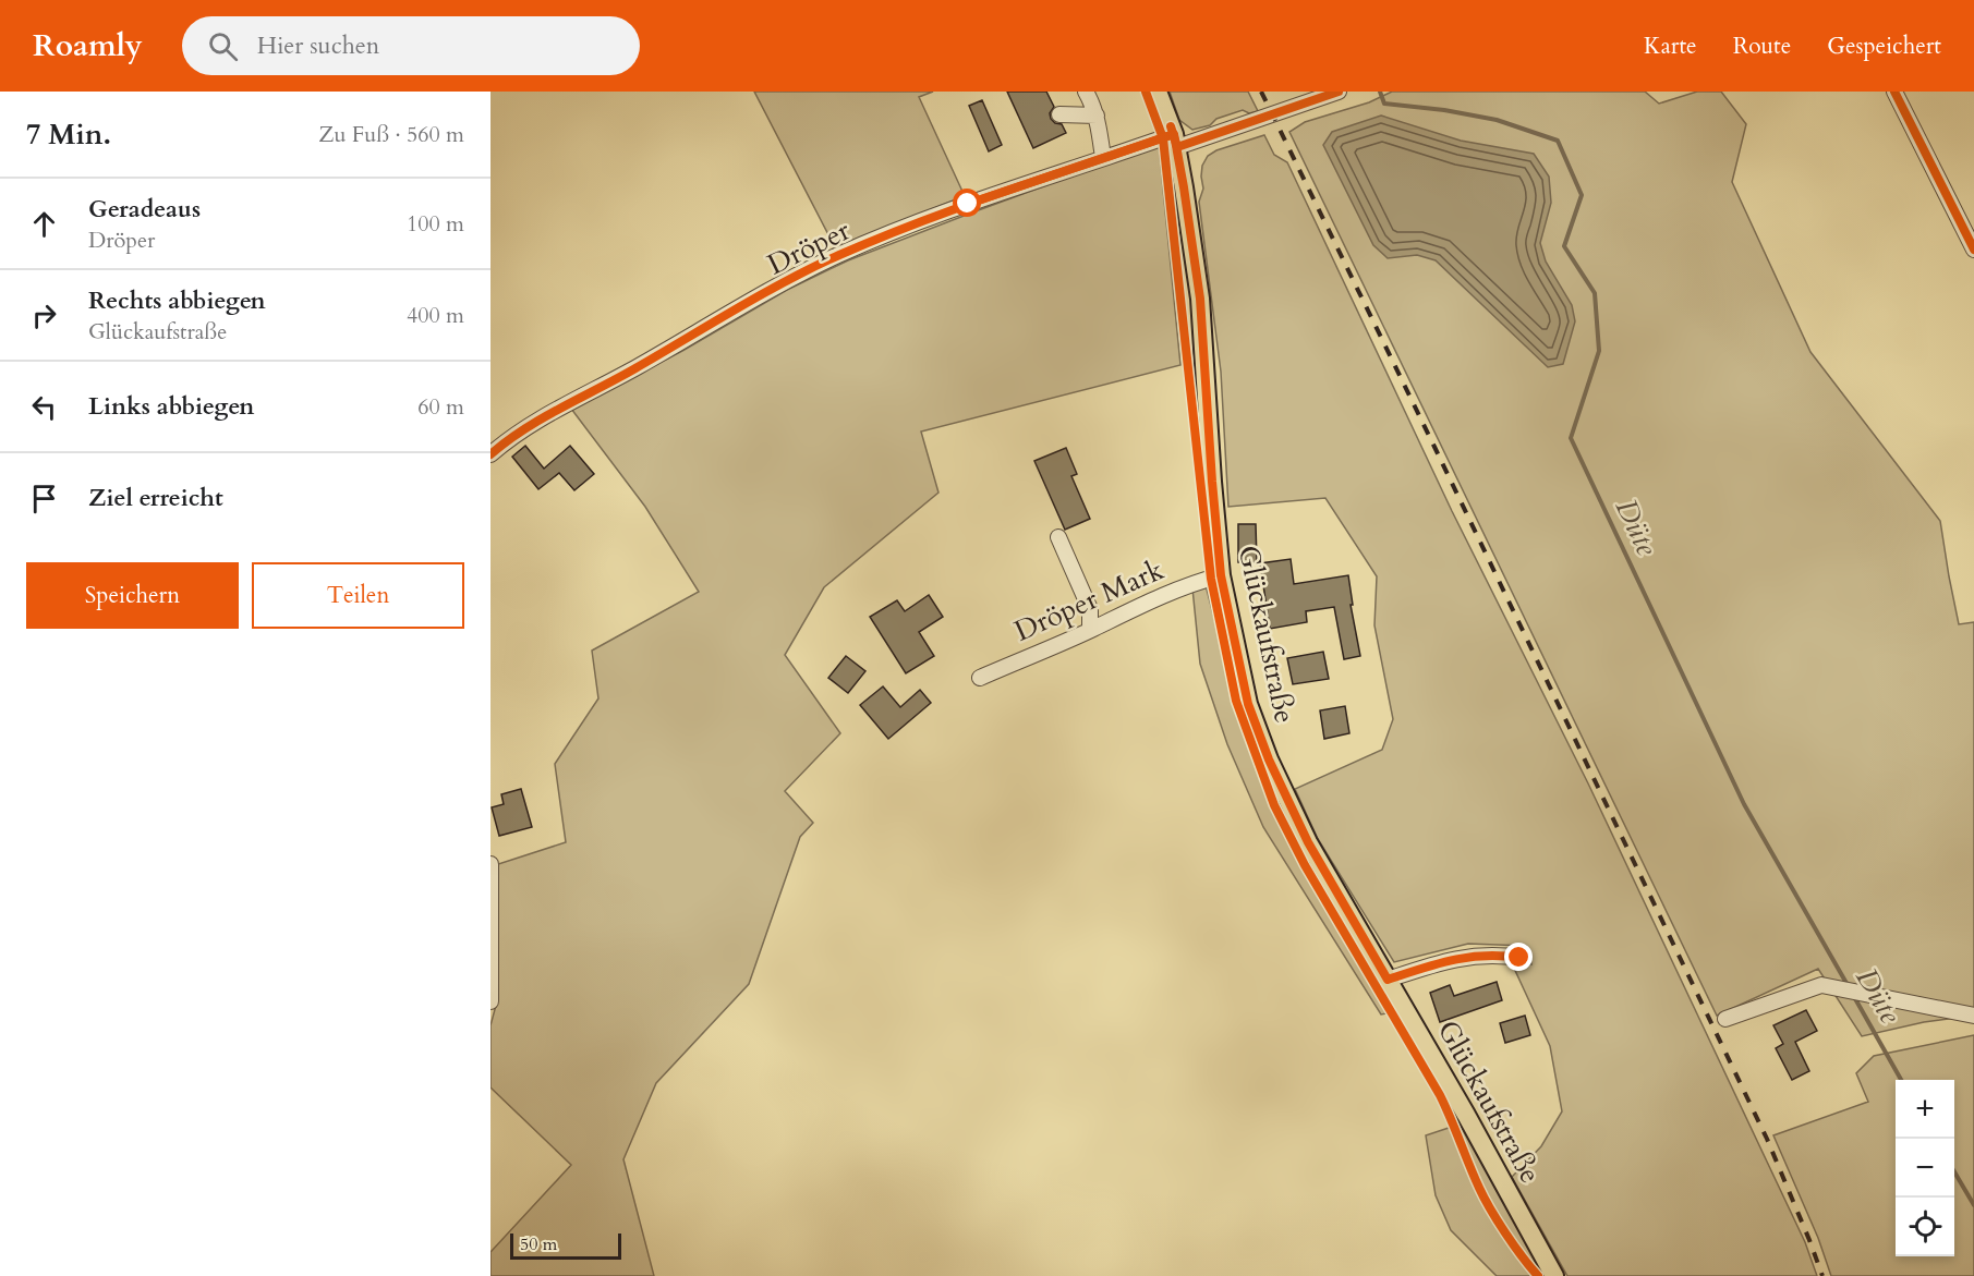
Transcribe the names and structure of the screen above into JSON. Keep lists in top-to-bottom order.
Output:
{
  "streets": {
    "main road": ["Glückaufstraße"],
    "street": ["Dröper", "Dröper Mark"]
  },
  "crossings": [
    ["Dröper", "Glückaufstraße"],
    ["Dröper Mark", "Glückaufstraße"]
  ],
  "water": ["Düte"],
  "scale_bar": "50 m",
  "page": {
    "header": "Roamly",
    "search": "Hier suchen",
    "nav": ["Karte", "Route", "Gespeichert"],
    "heading": ["7 Min.", "Zu Fuß · 560 m"],
    "list": [
      ["Geradeaus", "Dröper", "100 m"],
      ["Rechts abbiegen", "Glückaufstraße", "400 m"],
      ["Links abbiegen", "60 m"],
      "Ziel erreicht"
    ],
    "buttons": ["Speichern", "Teilen"],
    "map_buttons": ["+", "−"],
    "scale": "50 m"
  }
}
